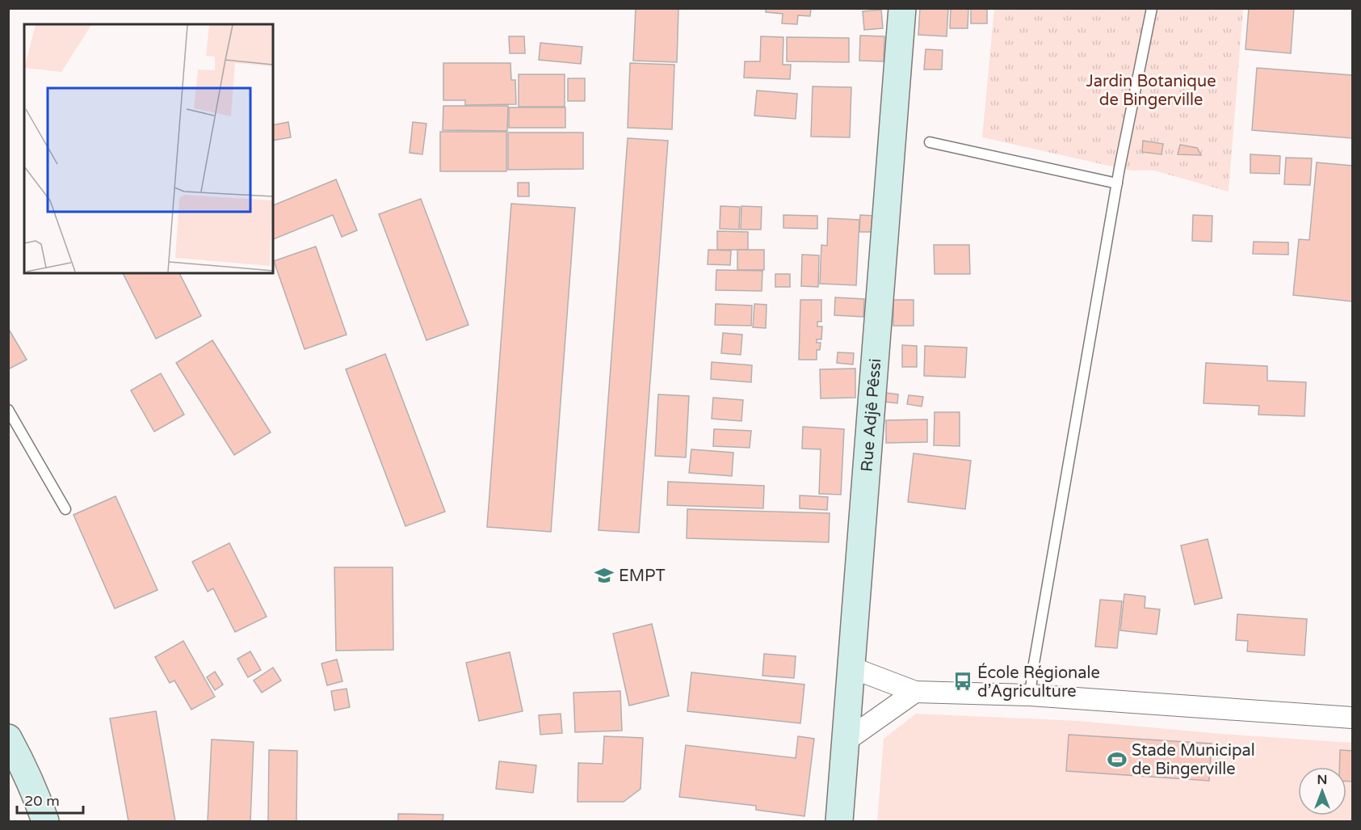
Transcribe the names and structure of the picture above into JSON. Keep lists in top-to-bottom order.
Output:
{
  "streets": {
    "street": ["Rue Adjê Pêssi"]
  },
  "parks": ["Jardin Botanique de Bingerville"],
  "places": {
    "school or university": ["EMPT"],
    "bus stop": ["École Régionale d’Agriculture"],
    "sports": ["Stade Municipal de Bingerville"]
  },
  "scale_bar": "20 m",
  "north": "top"
}
